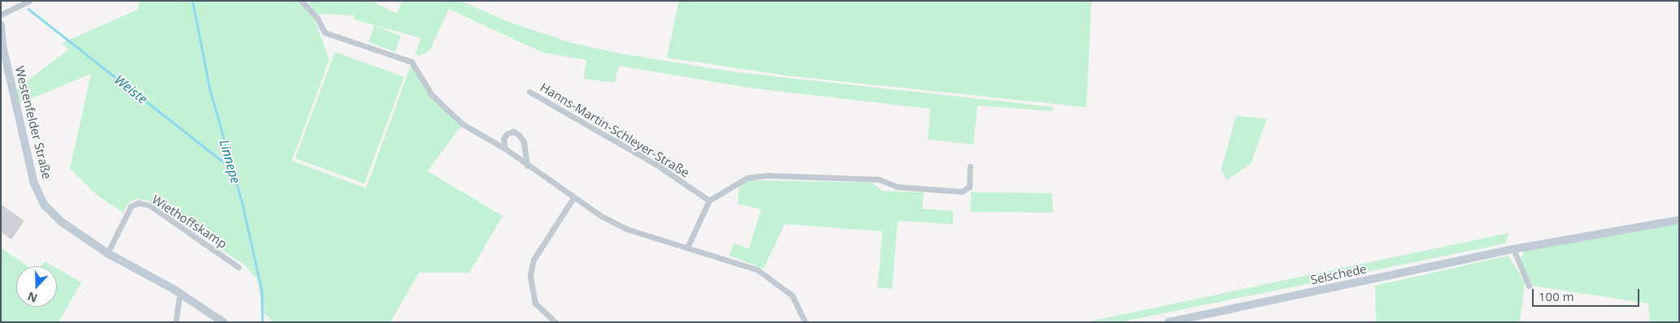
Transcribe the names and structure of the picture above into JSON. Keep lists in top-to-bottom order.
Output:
{
  "streets": {
    "street": [
      "Westenfelder Straße",
      "Hanns-Martin-Schleyer-Straße",
      "Wiethoffskamp",
      "Selschede"
    ]
  },
  "crossings": [
    ["Westenfelder Straße", "Wiethoffskamp"]
  ],
  "water": ["Weiste", "Linnepe"],
  "scale_bar": "100 m",
  "north": "bottom"
}
